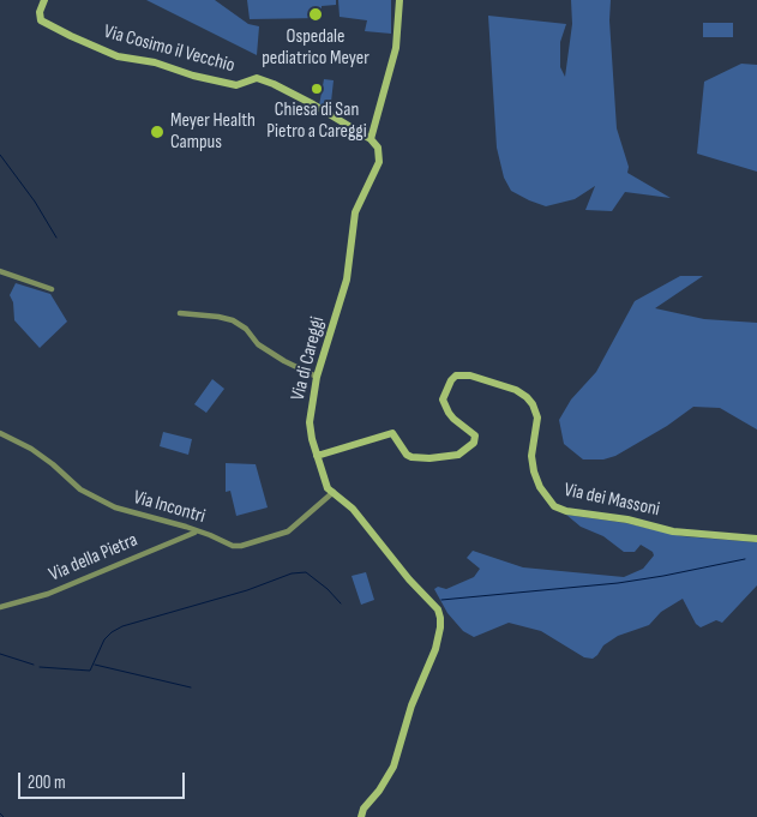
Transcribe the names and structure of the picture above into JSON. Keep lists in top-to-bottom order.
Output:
{
  "streets": {
    "street": [
      "Via Cosimo il Vecchio",
      "Via di Careggi",
      "Via dei Massoni",
      "Via Incontri",
      "Via della Pietra"
    ]
  },
  "crossings": [
    ["Via Cosimo il Vecchio", "Via di Careggi"],
    ["Via di Careggi", "Via dei Massoni"],
    ["Via di Careggi", "Via Incontri"],
    ["Via Incontri", "Via della Pietra"]
  ],
  "places": ["Ospedale pediatrico Meyer", "Chiesa di San Pietro a Careggi", "Meyer Health Campus"],
  "scale_bar": "200 m"
}
